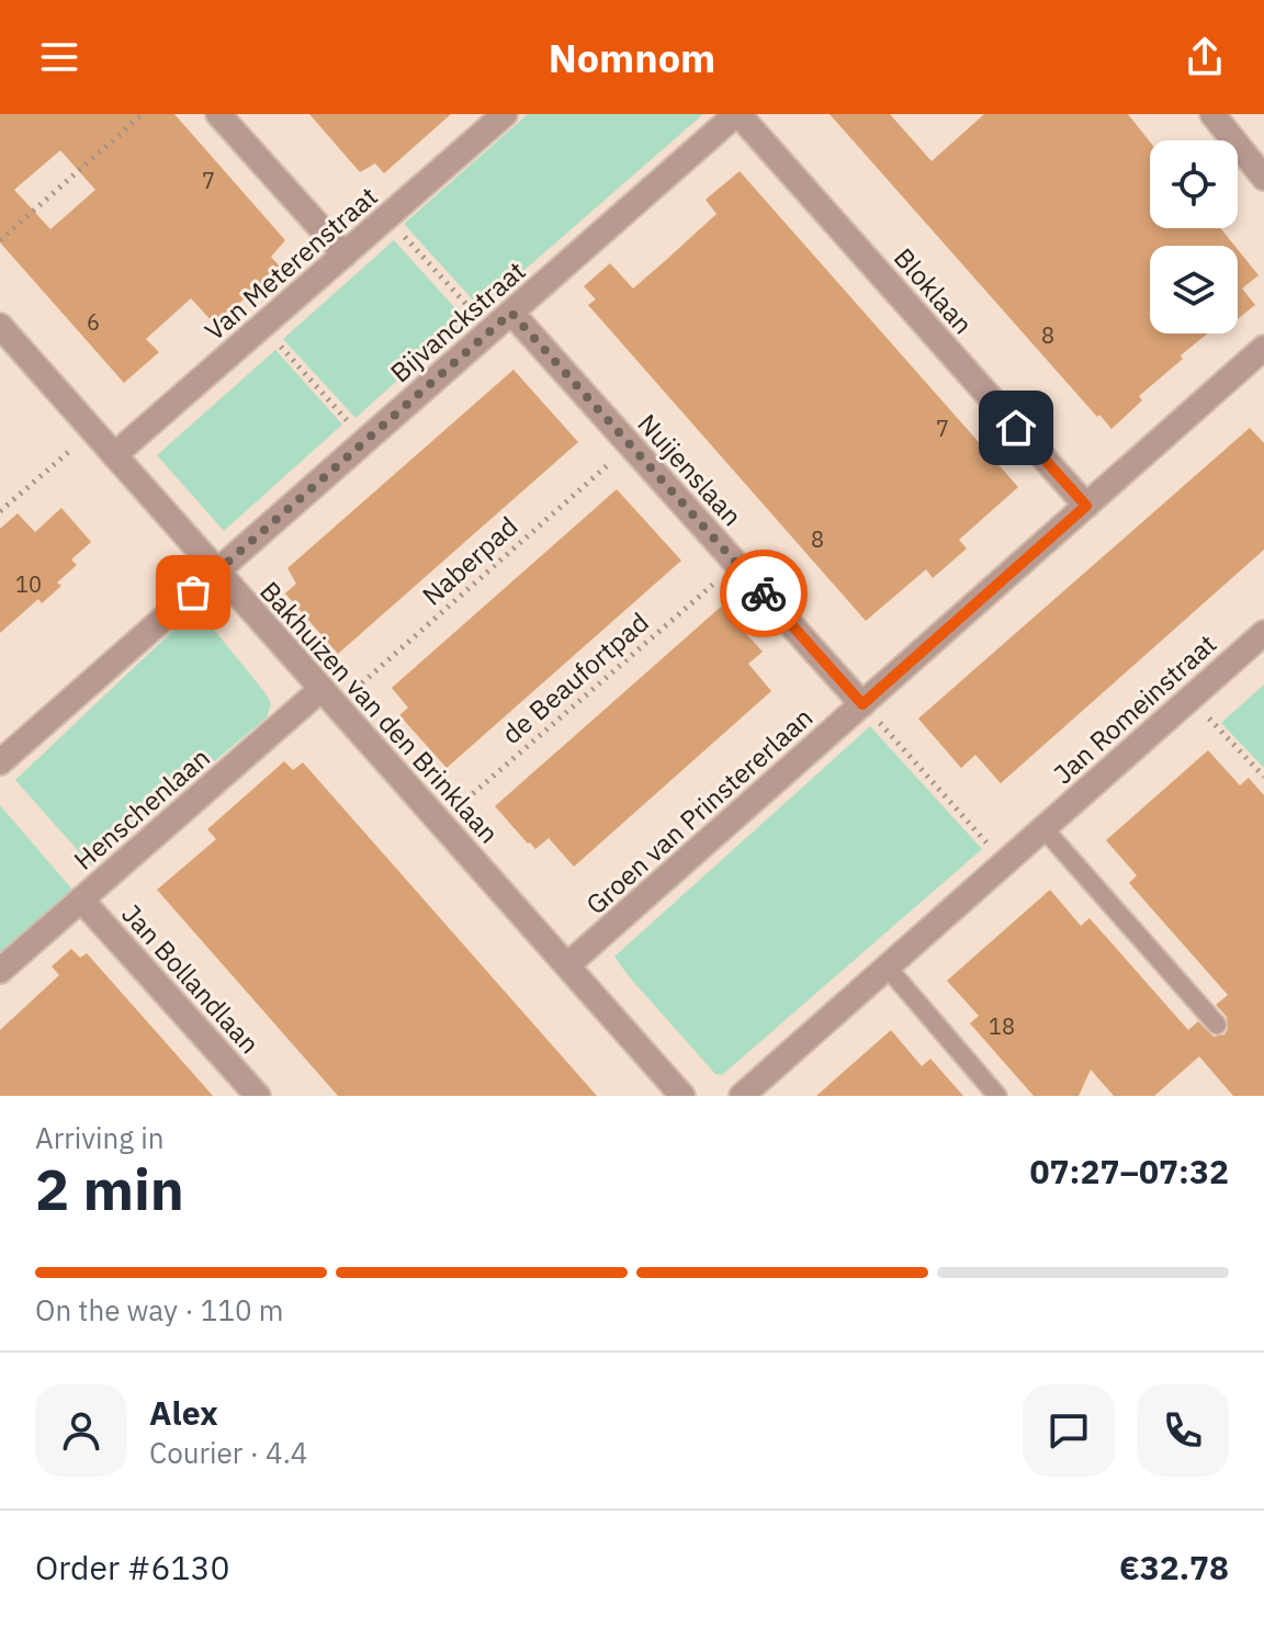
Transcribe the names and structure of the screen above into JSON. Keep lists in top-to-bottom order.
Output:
{
  "streets": {
    "street": [
      "Van Meterenstraat",
      "Bloklaan",
      "Bijvanckstraat",
      "Nuijenslaan",
      "Jan Romeinstraat",
      "Bakhuizen van den Brinklaan",
      "Henschenlaan",
      "Groen van Prinstererlaan",
      "Jan Bollandlaan"
    ],
    "path": ["Naberpad", "de Beaufortpad"]
  },
  "crossings": [
    ["Van Meterenstraat", "Bakhuizen van den Brinklaan"],
    ["Bloklaan", "Bijvanckstraat"],
    ["Bloklaan", "Groen van Prinstererlaan"],
    ["Bijvanckstraat", "Nuijenslaan"],
    ["Bijvanckstraat", "Bakhuizen van den Brinklaan"],
    ["Nuijenslaan", "Naberpad"],
    ["Nuijenslaan", "de Beaufortpad"],
    ["Nuijenslaan", "Groen van Prinstererlaan"],
    ["Naberpad", "Bakhuizen van den Brinklaan"],
    ["Naberpad", "Henschenlaan"],
    ["de Beaufortpad", "Bakhuizen van den Brinklaan"],
    ["Bakhuizen van den Brinklaan", "Henschenlaan"],
    ["Bakhuizen van den Brinklaan", "Groen van Prinstererlaan"],
    ["Henschenlaan", "Jan Bollandlaan"]
  ],
  "house_numbers": [
    "7",
    "6",
    "8",
    "7",
    "8",
    "10",
    "18"
  ],
  "page": {
    "header": "Nomnom",
    "heading": ["2 min", "Arriving in", "07:27–07:32"],
    "panel": [
      "Alex",
      "Courier · 4.4",
      "Order #6130",
      "€32.78"
    ],
    "bar": "On the way · 110 m"
  }
}
